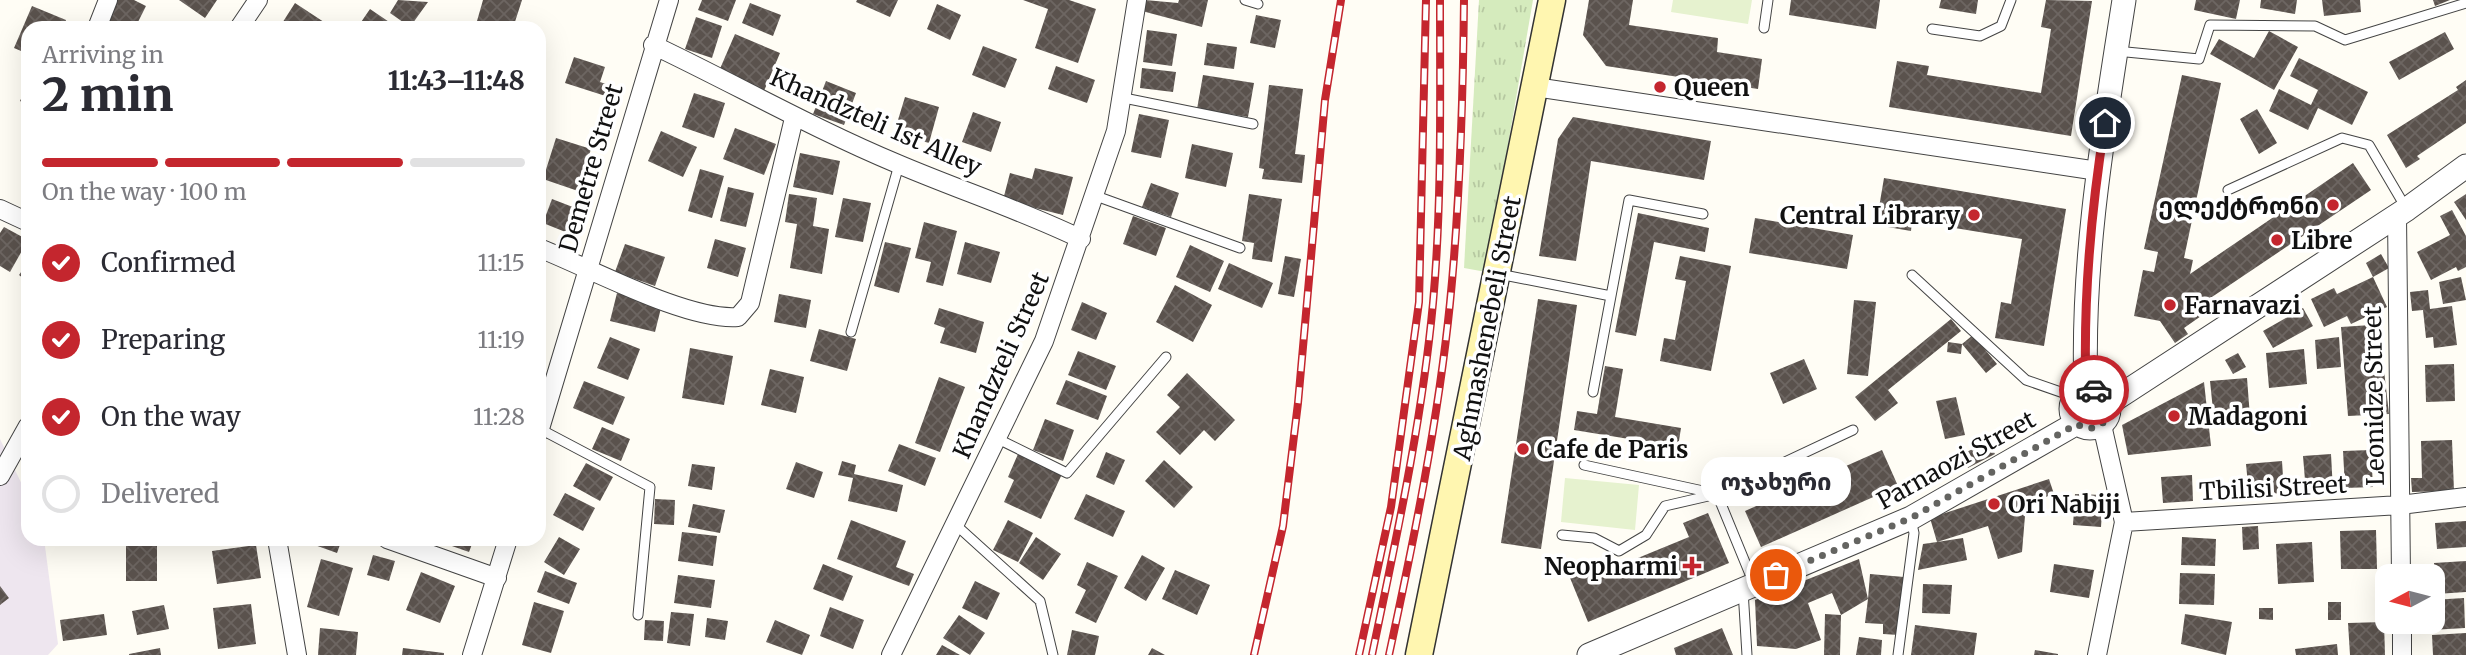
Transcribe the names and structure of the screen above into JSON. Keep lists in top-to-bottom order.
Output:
{
  "streets": {
    "main road": ["Aghmashenebeli Street"],
    "street": [
      "Khandzteli 1st Alley",
      "Demetre Street",
      "Khandzteli Street",
      "Leonidze Street",
      "Parnaozi Street",
      "Tbilisi Street"
    ]
  },
  "crossings": [
    ["Khandzteli 1st Alley", "Demetre Street"],
    ["Khandzteli 1st Alley", "Khandzteli Street"],
    ["Leonidze Street", "Tbilisi Street"]
  ],
  "places": {
    "other": [
      "Queen",
      "ელექტრონი",
      "Central Library",
      "Libre",
      "Farnavazi",
      "Madagoni",
      "Cafe de Paris",
      "Ori Nabiji",
      "ოჯახური"
    ],
    "health": ["Neopharmi"]
  },
  "north": "left",
  "page": {
    "heading": ["2 min", "Arriving in", "11:43–11:48"],
    "bar": "On the way · 100 m",
    "list": [
      ["Confirmed", "11:15"],
      ["Preparing", "11:19"],
      ["On the way", "11:28"],
      "Delivered"
    ],
    "bubble": "ოჯახური"
  }
}
